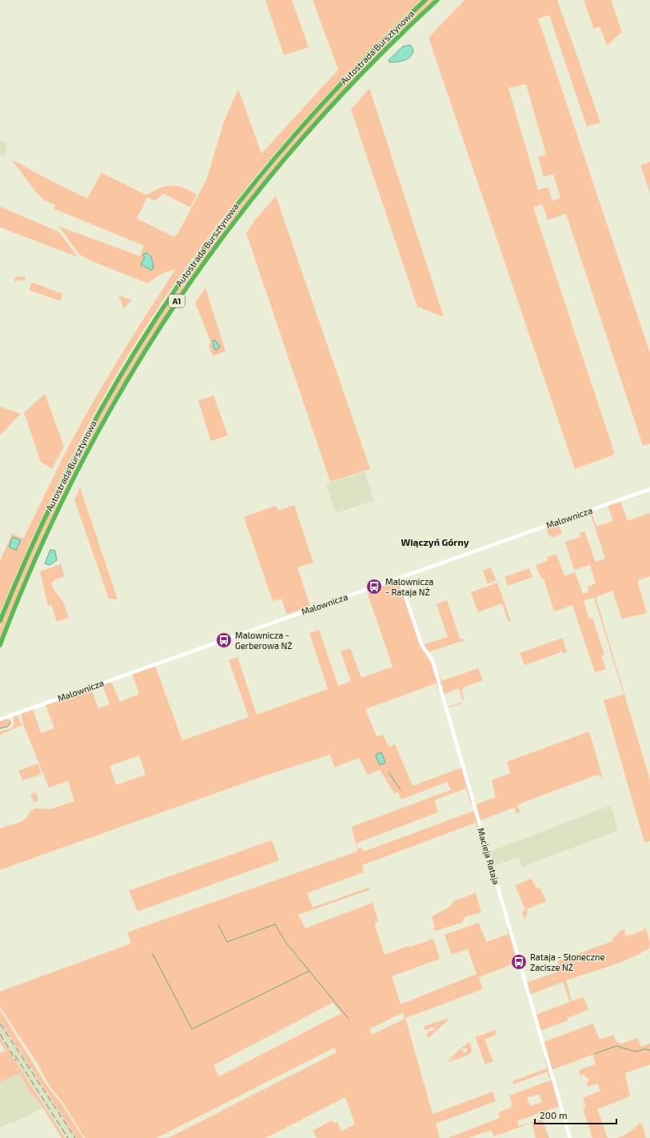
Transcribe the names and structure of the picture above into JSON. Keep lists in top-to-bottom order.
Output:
{
  "streets": {
    "highway": ["Autostrada Bursztynowa", "A1"],
    "street": ["Malownicza", "Macieja Rataja"]
  },
  "crossings": [
    ["Malownicza", "Macieja Rataja"]
  ],
  "districts": ["Wiączyń Górny"],
  "places": {
    "bus stop": ["Malownicza - Rataja NŻ", "Malownicza - Gerberowa NŻ", "Rataja - Słoneczne Zacisze NŻ"]
  },
  "scale_bar": "200 m"
}
